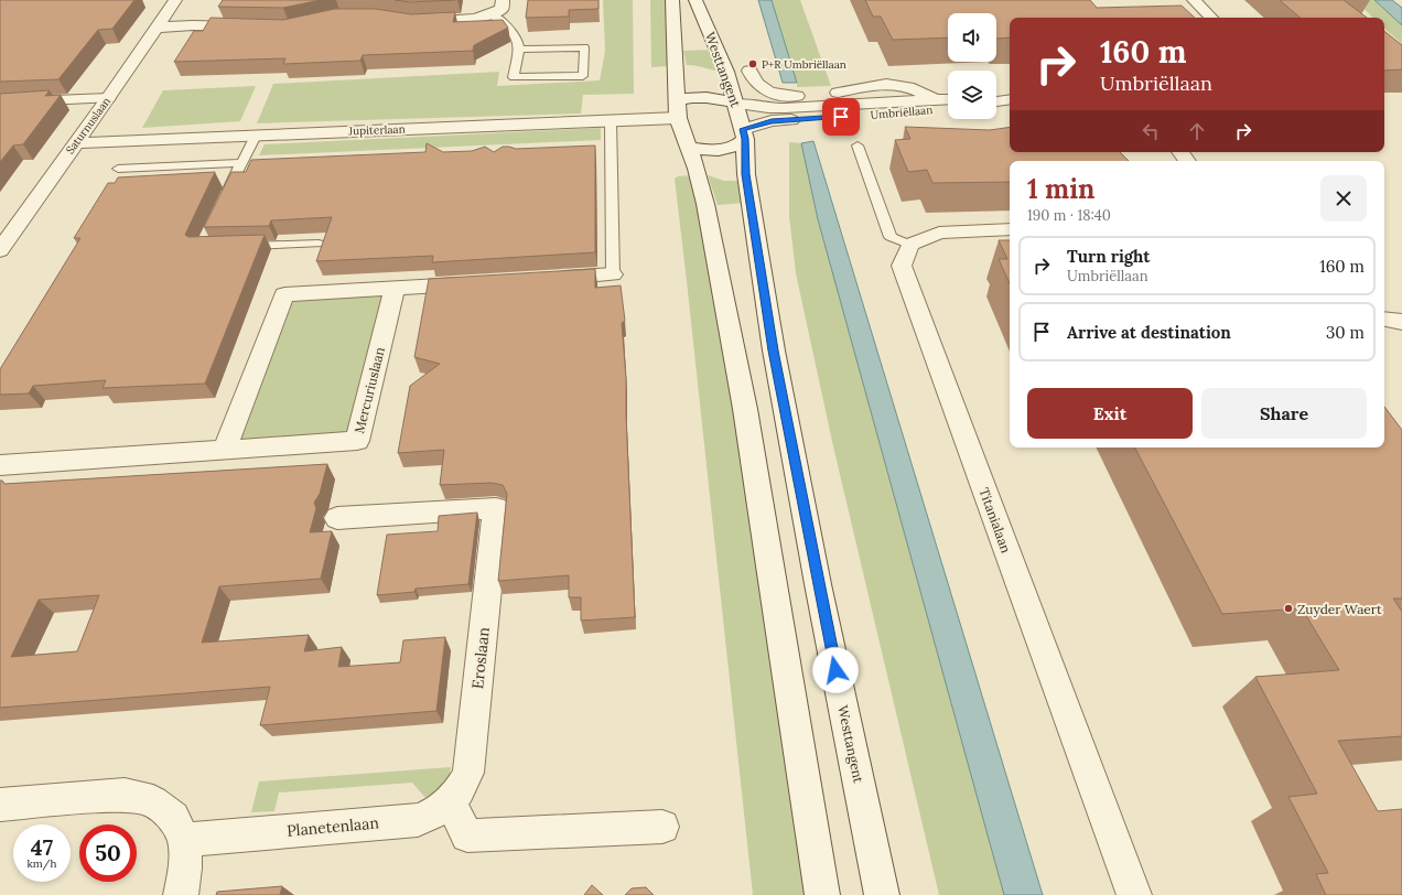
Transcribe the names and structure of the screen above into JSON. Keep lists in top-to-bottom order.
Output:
{
  "streets": {
    "street": [
      "Westtangent",
      "Umbriëllaan",
      "Saturnuslaan",
      "Jupiterlaan",
      "Mercuriuslaan",
      "Titanialaan",
      "Eroslaan",
      "Planetenlaan"
    ]
  },
  "crossings": [
    ["Westtangent", "Umbriëllaan"],
    ["Westtangent", "Jupiterlaan"],
    ["Umbriëllaan", "Jupiterlaan"],
    ["Saturnuslaan", "Jupiterlaan"],
    ["Eroslaan", "Planetenlaan"]
  ],
  "places": ["P+R Umbriëllaan", "Zuyder Waert"],
  "page": {
    "turn": ["160 m", "Umbriëllaan"],
    "heading": ["1 min", "190 m · 18:40"],
    "list": [
      {
        "name": "Turn right",
        "note": "Umbriëllaan",
        "value": "160 m"
      },
      {
        "name": "Arrive at destination",
        "value": "30 m"
      }
    ],
    "buttons": ["Exit", "Share"],
    "speed": "47 km/h",
    "limit": "50"
  }
}
